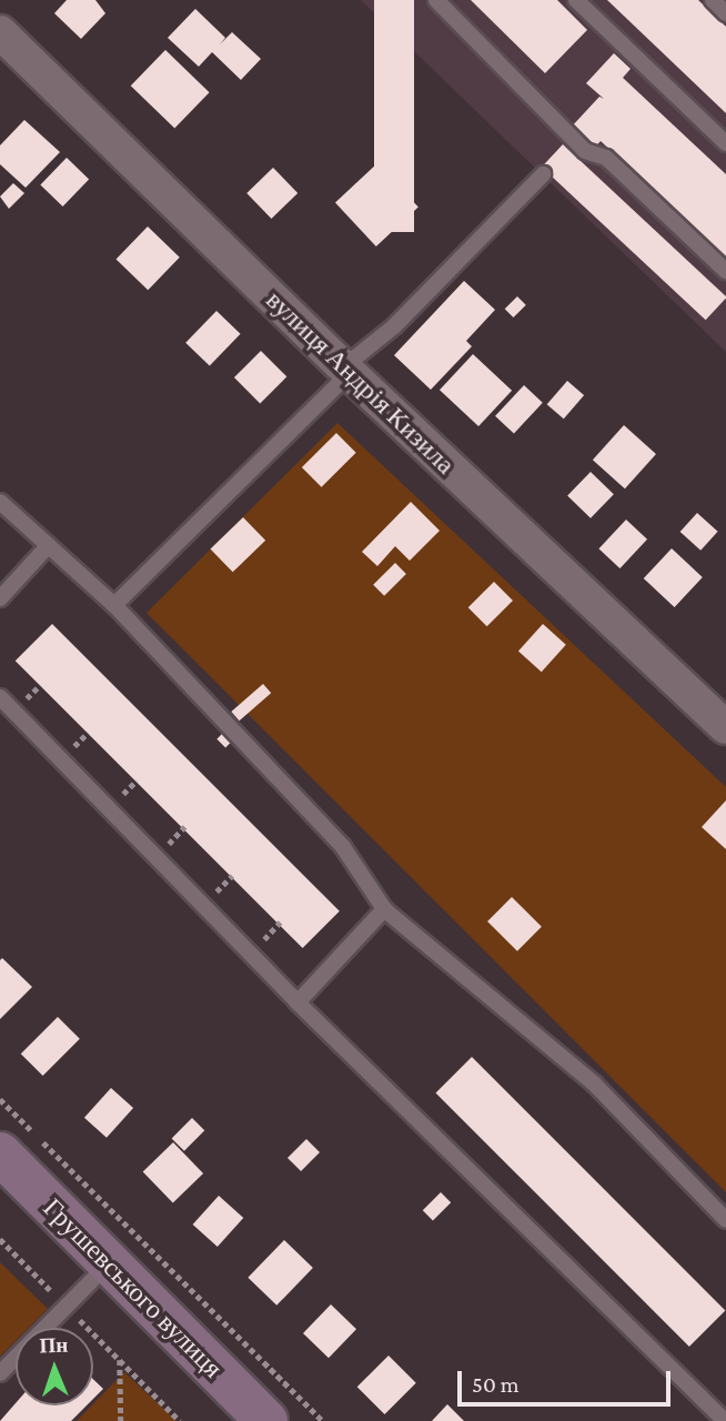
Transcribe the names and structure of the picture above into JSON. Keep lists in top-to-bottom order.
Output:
{
  "streets": {
    "street": ["вулиця Андрія Кизила", "Грушевського вулиця"]
  },
  "scale_bar": "50 m",
  "north": "top"
}
